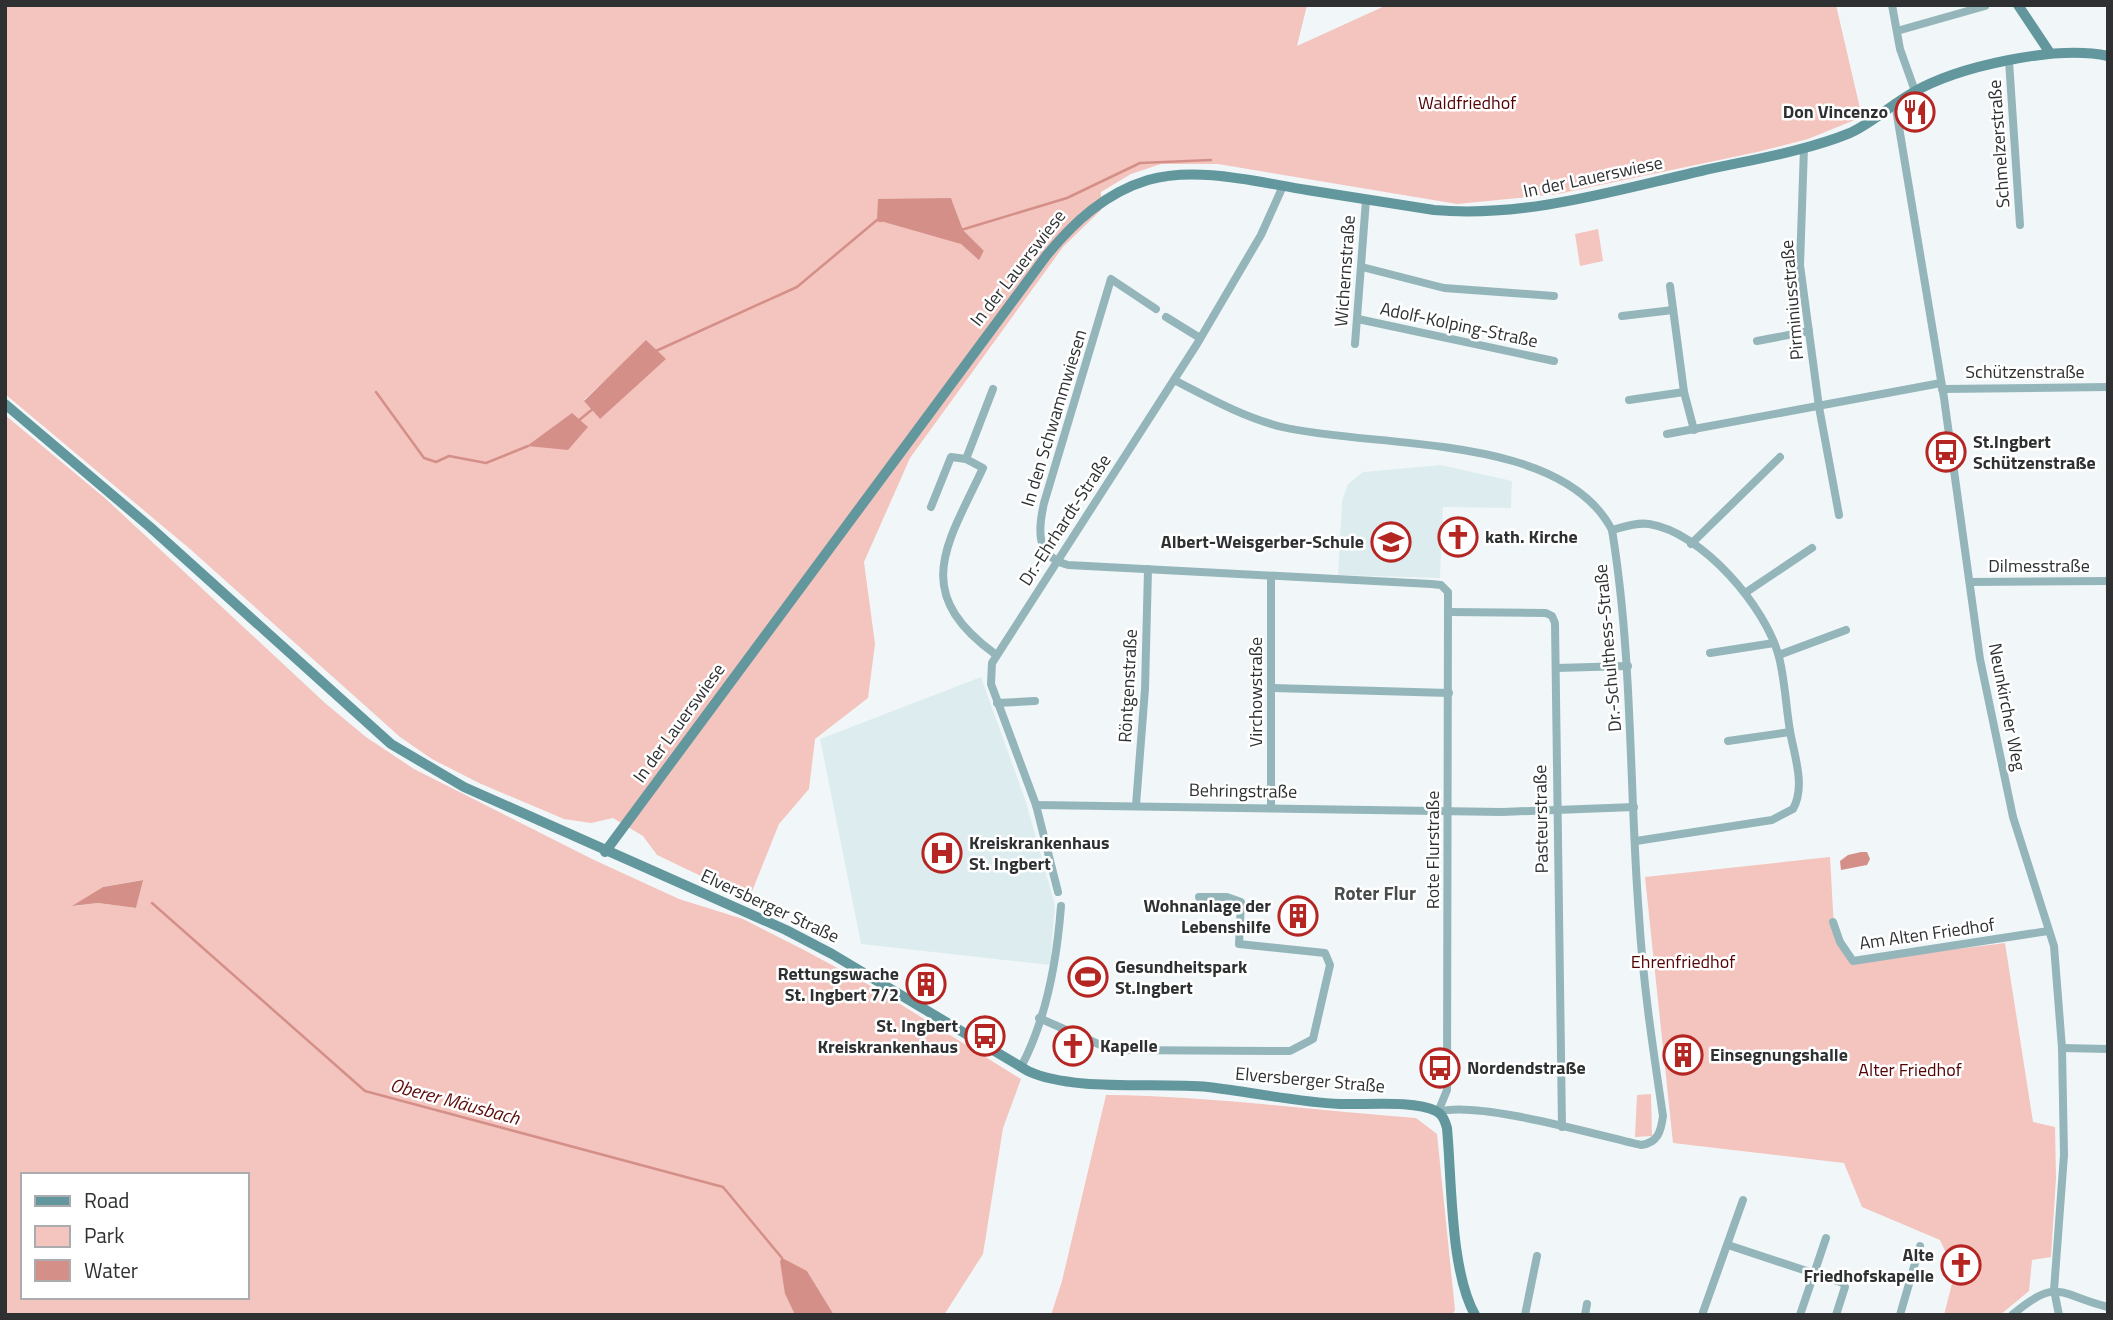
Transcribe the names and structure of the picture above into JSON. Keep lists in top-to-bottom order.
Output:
{
  "streets": {
    "street": [
      "Schmelzerstraße",
      "In der Lauerswiese",
      "Wichernstraße",
      "Pirminiusstraße",
      "Adolf-Kolping-Straße",
      "Schützenstraße",
      "In den Schwammwiesen",
      "Dr.-Ehrhardt-Straße",
      "Dilmesstraße",
      "Dr.-Schulthess-Straße",
      "Röntgenstraße",
      "Virchowstraße",
      "Neunkircher Weg",
      "Behringstraße",
      "Pasteurstraße",
      "Rote Flurstraße",
      "Elversberger Straße",
      "Am Alten Friedhof"
    ]
  },
  "crossings": [
    ["Schmelzerstraße", "In der Lauerswiese"],
    ["In der Lauerswiese", "Wichernstraße"],
    ["In der Lauerswiese", "Pirminiusstraße"],
    ["In der Lauerswiese", "Dr.-Ehrhardt-Straße"],
    ["In der Lauerswiese", "Neunkircher Weg"],
    ["In der Lauerswiese", "Elversberger Straße"],
    ["Wichernstraße", "Adolf-Kolping-Straße"],
    ["Pirminiusstraße", "Schützenstraße"],
    ["Schützenstraße", "Neunkircher Weg"],
    ["In den Schwammwiesen", "Dr.-Ehrhardt-Straße"],
    ["Dilmesstraße", "Neunkircher Weg"],
    ["Dr.-Schulthess-Straße", "Behringstraße"],
    ["Dr.-Schulthess-Straße", "Pasteurstraße"],
    ["Röntgenstraße", "Behringstraße"],
    ["Virchowstraße", "Behringstraße"],
    ["Virchowstraße", "Rote Flurstraße"],
    ["Neunkircher Weg", "Am Alten Friedhof"],
    ["Behringstraße", "Pasteurstraße"],
    ["Behringstraße", "Rote Flurstraße"],
    ["Pasteurstraße", "Rote Flurstraße"],
    ["Rote Flurstraße", "Elversberger Straße"]
  ],
  "districts": ["Roter Flur"],
  "water": ["Oberer Mäusbach"],
  "parks": ["Waldfriedhof", "Ehrenfriedhof", "Alter Friedhof"],
  "places": {
    "restaurant": ["Don Vincenzo"],
    "bus stop": ["St.Ingbert Schützenstraße", "St. Ingbert Kreiskrankenhaus", "Nordendstraße"],
    "church": ["kath. Kirche", "Kapelle", "Alte Friedhofskapelle"],
    "school or university": ["Albert-Weisgerber-Schule"],
    "hospital": ["Kreiskrankenhaus St. Ingbert"],
    "building": ["Wohnanlage der Lebenshilfe", "Rettungswache St. Ingbert 7/2", "Einsegnungshalle"],
    "sports": ["Gesundheitspark St.Ingbert"]
  },
  "legend": ["Road", "Park", "Water"]
}
